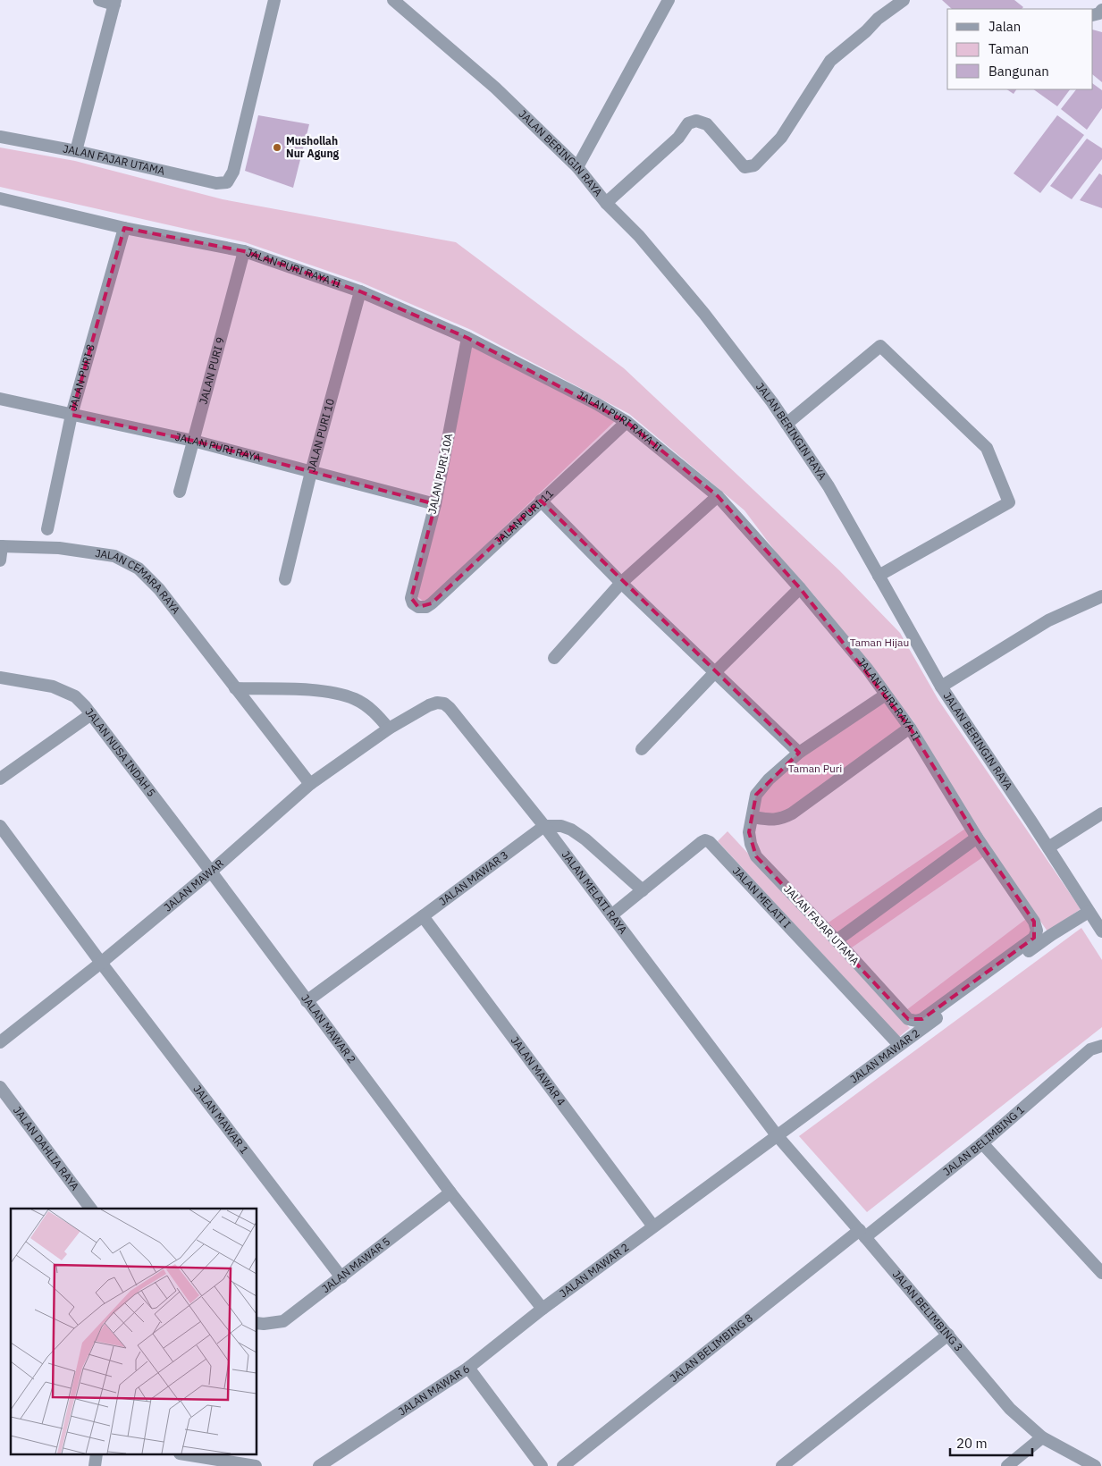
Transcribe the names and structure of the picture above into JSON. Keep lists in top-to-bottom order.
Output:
{
  "streets": {
    "street": [
      "JALAN BERINGIN RAYA",
      "JALAN FAJAR UTAMA",
      "JALAN PURI RAYA II",
      "JALAN PURI 9",
      "JALAN PURI 8",
      "JALAN PURI 10",
      "JALAN PURI RAYA",
      "JALAN PURI 10A",
      "JALAN PURI 11",
      "JALAN CEMARA RAYA",
      "JALAN NUSA INDAH 5",
      "JALAN MAWAR 3",
      "JALAN MAWAR",
      "JALAN MELATI RAYA",
      "JALAN MELATI I",
      "JALAN MAWAR 2",
      "JALAN MAWAR 4",
      "JALAN MAWAR 1",
      "JALAN BELIMBING 1",
      "JALAN DAHLIA RAYA",
      "JALAN MAWAR 5",
      "JALAN BELIMBING 3",
      "JALAN BELIMBING 8",
      "JALAN MAWAR 6"
    ]
  },
  "crossings": [
    ["JALAN BERINGIN RAYA", "JALAN MAWAR 2"],
    ["JALAN FAJAR UTAMA", "JALAN PURI RAYA II"],
    ["JALAN PURI RAYA II", "JALAN PURI 9"],
    ["JALAN PURI RAYA II", "JALAN PURI 8"],
    ["JALAN PURI RAYA II", "JALAN PURI 10"],
    ["JALAN PURI RAYA II", "JALAN PURI 10A"],
    ["JALAN PURI RAYA II", "JALAN PURI 11"],
    ["JALAN PURI 9", "JALAN PURI RAYA"],
    ["JALAN PURI 8", "JALAN PURI RAYA"],
    ["JALAN PURI 10", "JALAN PURI RAYA"],
    ["JALAN PURI RAYA", "JALAN PURI 10A"],
    ["JALAN PURI 10A", "JALAN PURI 11"],
    ["JALAN CEMARA RAYA", "JALAN MAWAR"],
    ["JALAN NUSA INDAH 5", "JALAN MAWAR"],
    ["JALAN NUSA INDAH 5", "JALAN MAWAR 2"],
    ["JALAN MAWAR 3", "JALAN MELATI RAYA"],
    ["JALAN MAWAR 3", "JALAN MAWAR 2"],
    ["JALAN MAWAR 3", "JALAN MAWAR 4"],
    ["JALAN MAWAR", "JALAN MELATI RAYA"],
    ["JALAN MAWAR", "JALAN MAWAR 2"],
    ["JALAN MAWAR", "JALAN MAWAR 1"],
    ["JALAN MELATI RAYA", "JALAN MELATI I"],
    ["JALAN MELATI RAYA", "JALAN MAWAR 2"],
    ["JALAN MELATI RAYA", "JALAN BELIMBING 3"],
    ["JALAN MELATI I", "JALAN MAWAR 2"],
    ["JALAN MAWAR 2", "JALAN MAWAR 4"],
    ["JALAN MAWAR 2", "JALAN MAWAR 5"],
    ["JALAN MAWAR 2", "JALAN BELIMBING 3"],
    ["JALAN MAWAR 2", "JALAN MAWAR 6"],
    ["JALAN MAWAR 1", "JALAN MAWAR 5"],
    ["JALAN BELIMBING 1", "JALAN BELIMBING 3"],
    ["JALAN BELIMBING 1", "JALAN BELIMBING 8"],
    ["JALAN BELIMBING 3", "JALAN BELIMBING 8"]
  ],
  "parks": ["Taman Hijau", "Taman Puri"],
  "places": ["Mushollah Nur Agung"],
  "legend": ["Jalan", "Taman", "Bangunan"],
  "scale_bar": "20 m"
}
